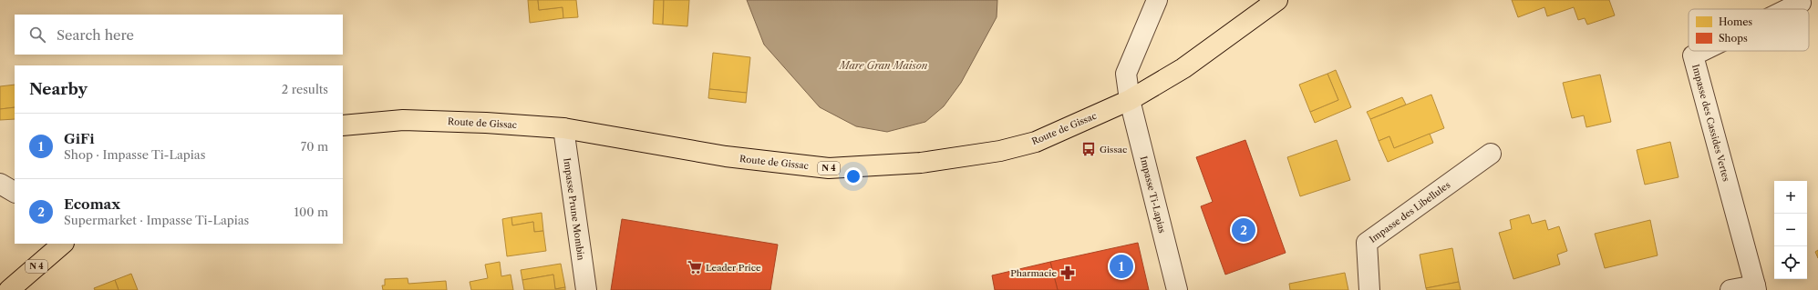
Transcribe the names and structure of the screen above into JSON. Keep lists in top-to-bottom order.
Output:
{
  "streets": {
    "main road": ["Route de Gissac", "N 4"],
    "street": [
      "Impasse des Cassides Vertes",
      "Impasse Ti-Lapias",
      "Impasse Prune Mombin",
      "Impasse des Libellules"
    ]
  },
  "crossings": [
    ["Route de Gissac", "Impasse Ti-Lapias"],
    ["Route de Gissac", "Impasse Prune Mombin"]
  ],
  "water": ["Mare Gran Maison"],
  "places": {
    "bus stop": ["Gissac"],
    "supermarket": ["Leader Price"],
    "pharmacy": ["Pharmacie"]
  },
  "legend": ["Homes", "Shops"],
  "page": {
    "search": "Search here",
    "heading": ["Nearby", "2 results"],
    "list": [
      {
        "mark": "1",
        "name": "GiFi",
        "note": "Shop · Impasse Ti-Lapias",
        "value": "70 m"
      },
      {
        "mark": "2",
        "name": "Ecomax",
        "note": "Supermarket · Impasse Ti-Lapias",
        "value": "100 m"
      }
    ],
    "map_buttons": ["+", "−"],
    "pins": ["2", "1"]
  }
}
